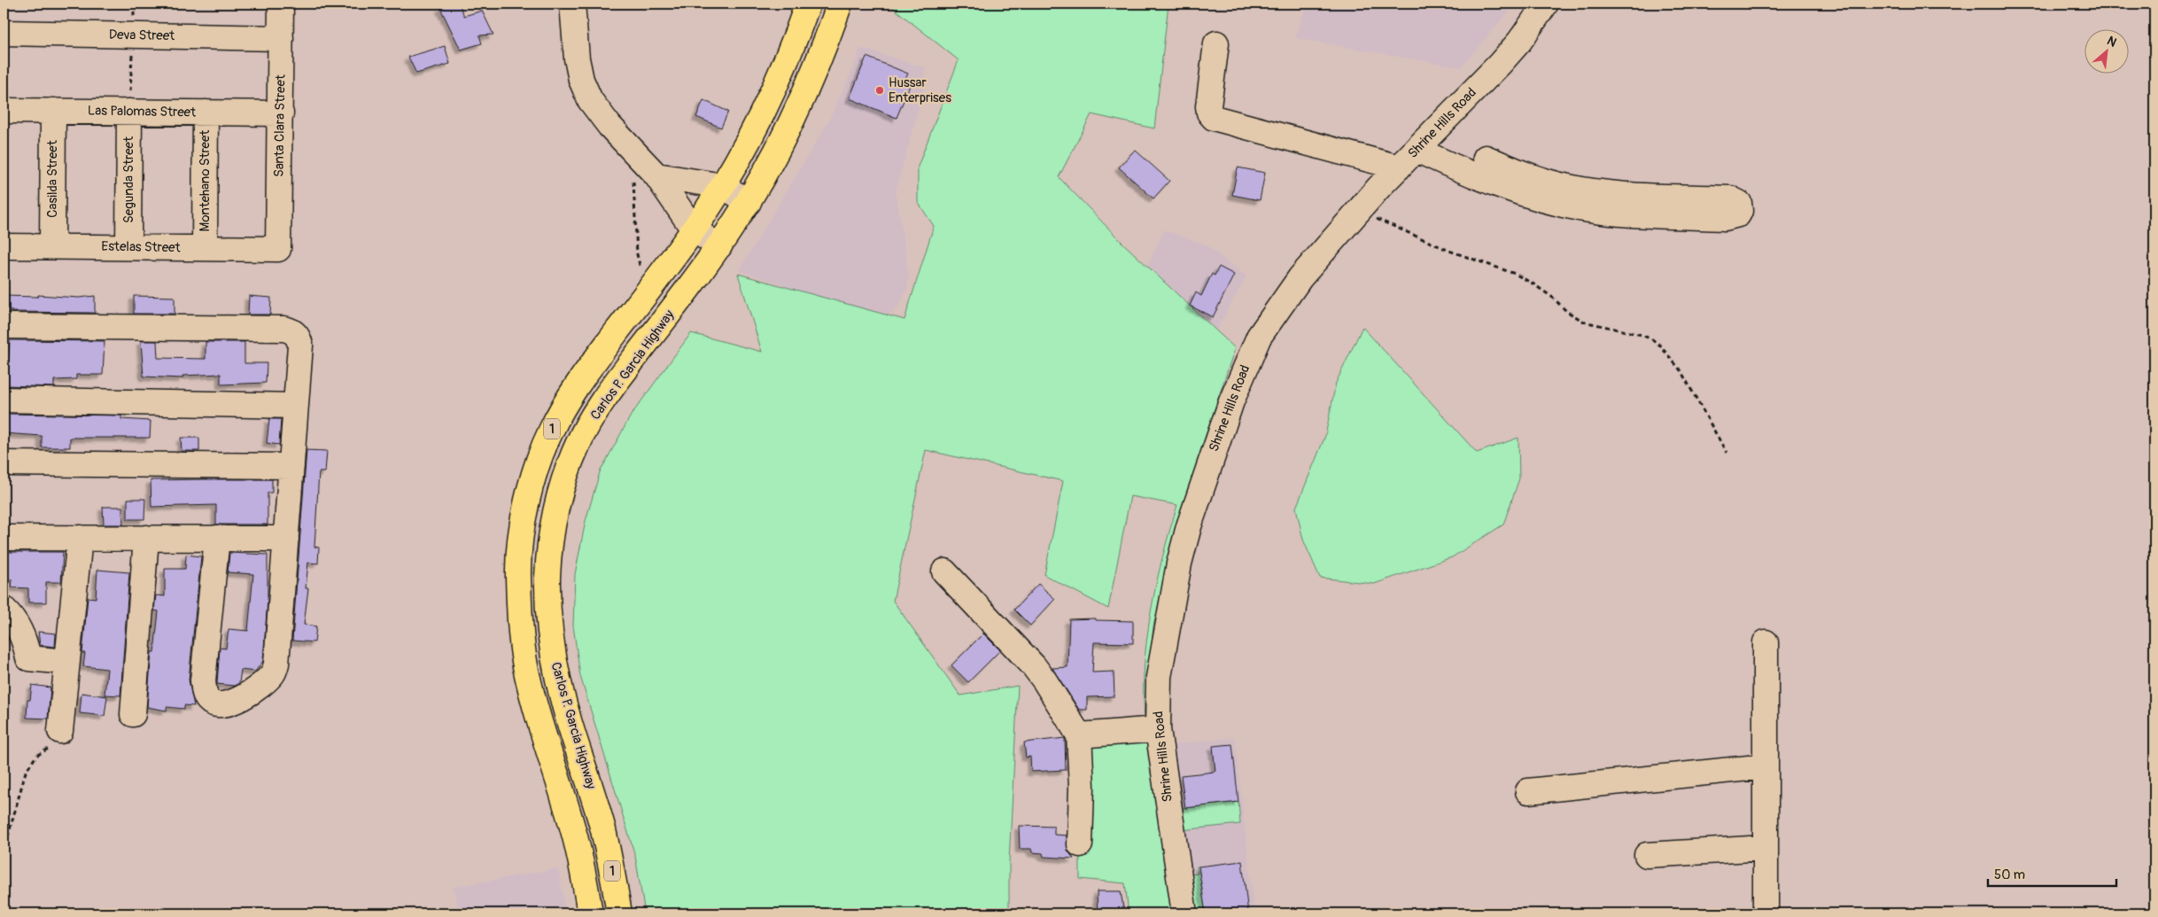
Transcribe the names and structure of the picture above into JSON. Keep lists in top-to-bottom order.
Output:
{
  "streets": {
    "highway": ["Carlos P. Garcia Highway", "1"],
    "street": [
      "Deva Street",
      "Las Palomas Street",
      "Shrine Hills Road",
      "Santa Clara Street",
      "Casilda Street",
      "Segunda Street",
      "Montehano Street",
      "Estelas Street"
    ]
  },
  "crossings": [
    ["Deva Street", "Santa Clara Street"],
    ["Las Palomas Street", "Santa Clara Street"],
    ["Las Palomas Street", "Casilda Street"],
    ["Las Palomas Street", "Segunda Street"],
    ["Las Palomas Street", "Montehano Street"],
    ["Santa Clara Street", "Estelas Street"],
    ["Casilda Street", "Estelas Street"],
    ["Segunda Street", "Estelas Street"],
    ["Montehano Street", "Estelas Street"]
  ],
  "places": ["Hussar Enterprises"],
  "scale_bar": "50 m",
  "north": "top right"
}
